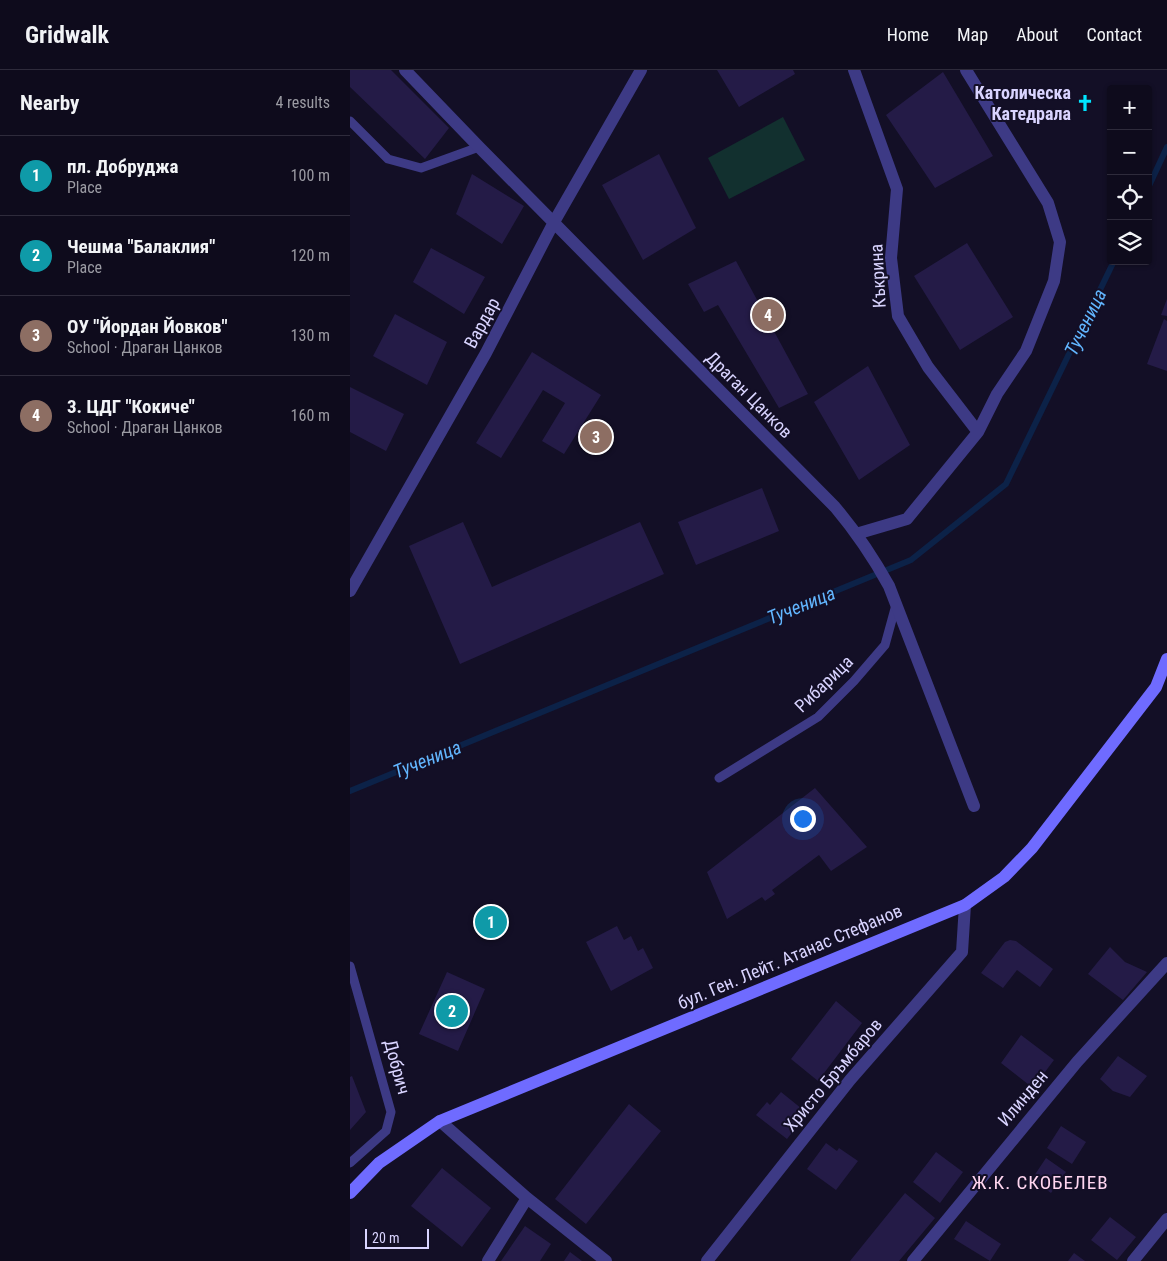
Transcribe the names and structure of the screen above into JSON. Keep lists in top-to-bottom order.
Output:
{
  "streets": {
    "main road": ["бул. Ген. Лейт. Атанас Стефанов"],
    "street": [
      "Къкрина",
      "Вардар",
      "Драган Цанков",
      "Христо Бръмбаров",
      "Илинден"
    ],
    "lane": ["Рибарица", "Добрич"]
  },
  "crossings": [
    ["Вардар", "Драган Цанков"],
    ["Драган Цанков", "Рибарица"],
    ["бул. Ген. Лейт. Атанас Стефанов", "Христо Бръмбаров"]
  ],
  "districts": ["Ж.К. СКОБЕЛЕВ"],
  "water": ["Тученица"],
  "places": {
    "church": ["Католическа Катедрала"]
  },
  "scale_bar": "20 m",
  "page": {
    "header": "Gridwalk",
    "nav": [
      "Home",
      "Map",
      "About",
      "Contact"
    ],
    "heading": ["Nearby", "4 results"],
    "map_buttons": ["+", "−"],
    "list": [
      {
        "mark": "1",
        "name": "пл. Добруджа",
        "note": "Place",
        "value": "100 m"
      },
      {
        "mark": "2",
        "name": "Чешма \"Балаклия\"",
        "note": "Place",
        "value": "120 m"
      },
      {
        "mark": "3",
        "name": "ОУ \"Йордан Йовков\"",
        "note": "School · Драган Цанков",
        "value": "130 m"
      },
      {
        "mark": "4",
        "name": "3. ЦДГ \"Кокиче\"",
        "note": "School · Драган Цанков",
        "value": "160 m"
      }
    ],
    "pins": [
      "4",
      "3",
      "1",
      "2"
    ],
    "scale": "20 m"
  }
}
